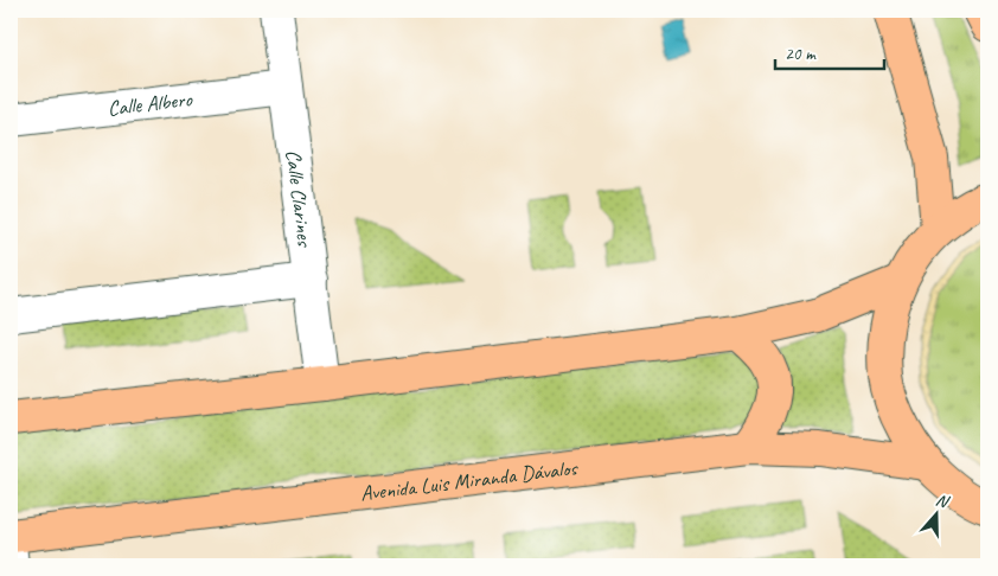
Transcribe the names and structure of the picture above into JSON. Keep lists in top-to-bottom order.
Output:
{
  "streets": {
    "main road": ["Avenida Luis Miranda Dávalos"],
    "street": ["Calle Albero", "Calle Clarines"]
  },
  "crossings": [
    ["Calle Albero", "Calle Clarines"]
  ],
  "scale_bar": "20 m",
  "north": "top"
}
